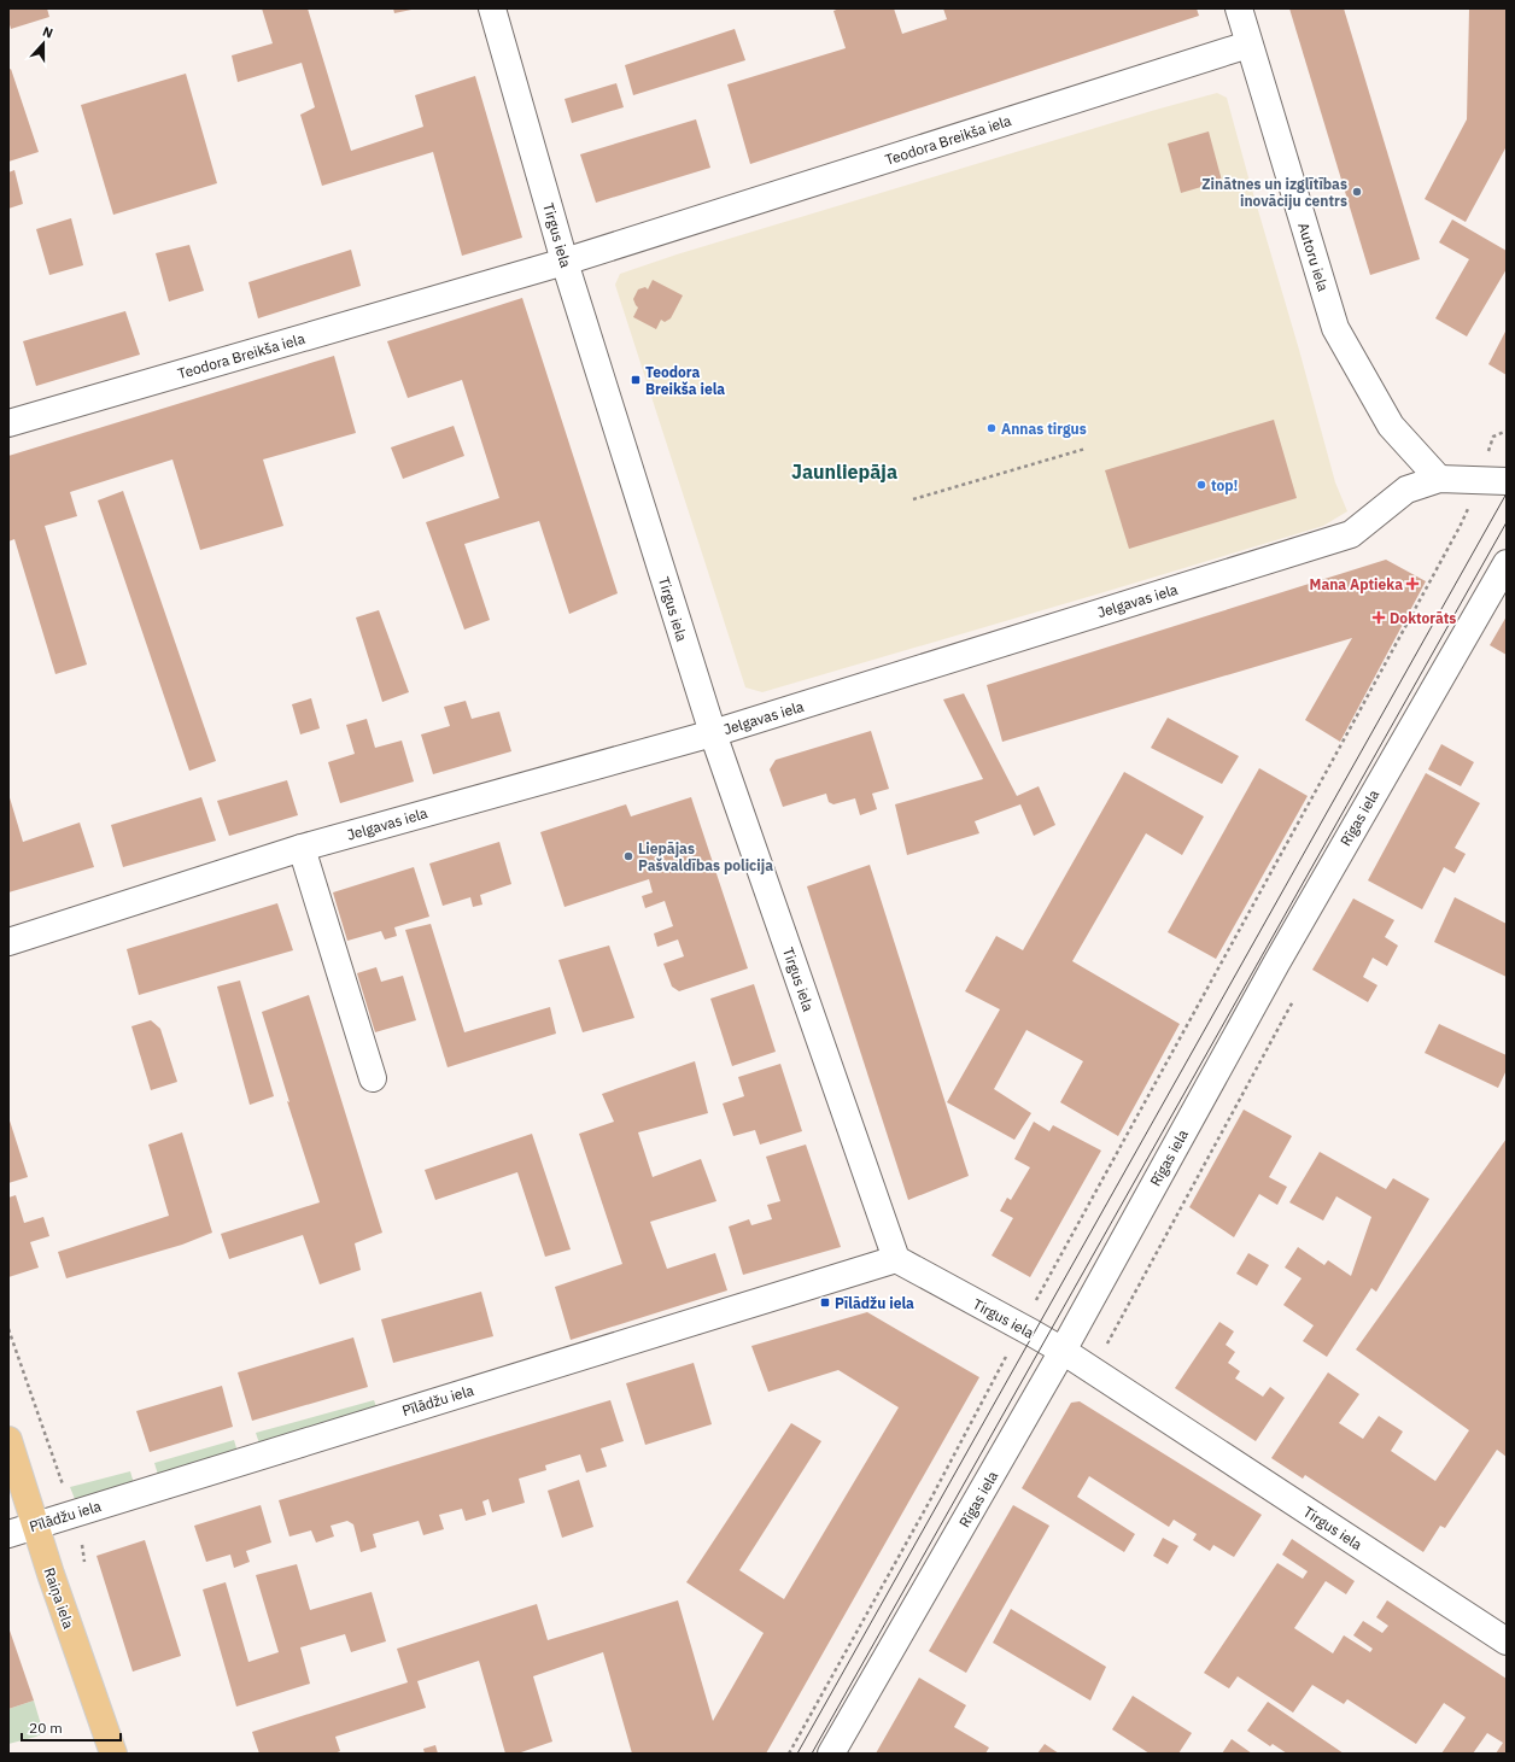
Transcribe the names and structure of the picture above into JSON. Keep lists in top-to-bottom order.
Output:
{
  "streets": {
    "main road": ["Raiņa iela"],
    "street": [
      "Teodora Breikša iela",
      "Tirgus iela",
      "Autoru iela",
      "Jelgavas iela",
      "Rīgas iela",
      "Pīlādžu iela"
    ]
  },
  "crossings": [
    ["Teodora Breikša iela", "Tirgus iela"],
    ["Teodora Breikša iela", "Autoru iela"],
    ["Tirgus iela", "Jelgavas iela"],
    ["Tirgus iela", "Rīgas iela"],
    ["Tirgus iela", "Pīlādžu iela"],
    ["Autoru iela", "Jelgavas iela"],
    ["Pīlādžu iela", "Raiņa iela"]
  ],
  "districts": ["Jaunliepāja"],
  "places": {
    "other": [
      "Zinātnes un izglītības inovāciju centrs",
      "Annas tirgus",
      "top!",
      "Liepājas Pašvaldības policija"
    ],
    "transit": ["Teodora Breikša iela", "Pīlādžu iela"],
    "health": ["Mana Aptieka", "Doktorāts"]
  },
  "scale_bar": "20 m",
  "north": "top"
}
